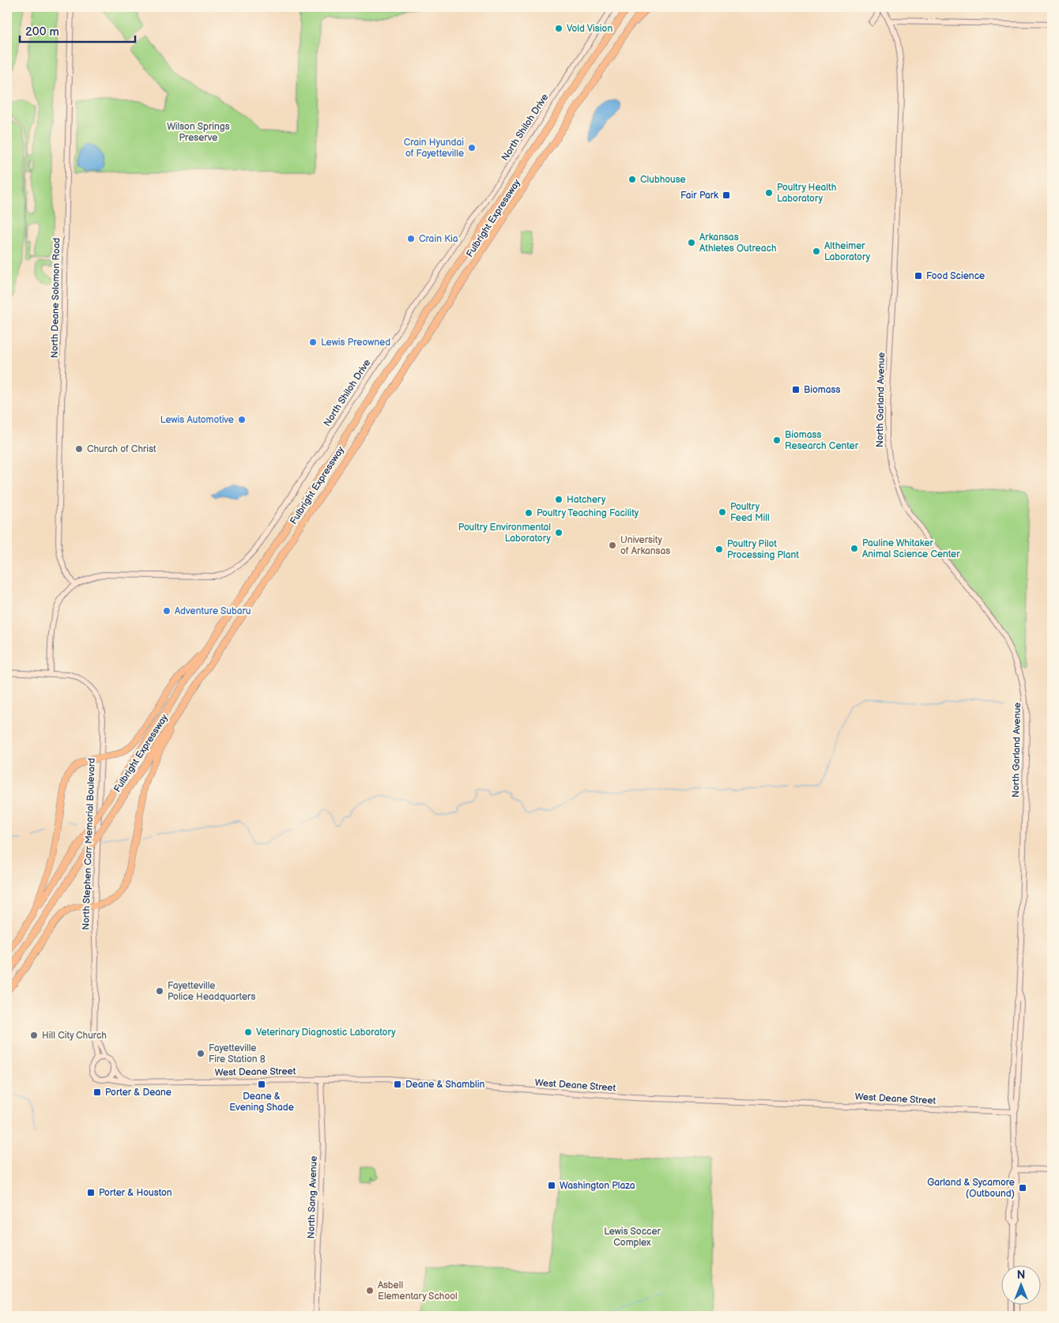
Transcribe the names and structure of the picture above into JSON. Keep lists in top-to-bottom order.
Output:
{
  "streets": {
    "highway": ["Fulbright Expressway"],
    "street": [
      "North Shiloh Drive",
      "North Deane Solomon Road",
      "North Garland Avenue",
      "North Stephen Carr Memorial Boulevard",
      "West Deane Street",
      "North Sang Avenue"
    ]
  },
  "crossings": [
    ["North Shiloh Drive", "North Deane Solomon Road"],
    ["North Shiloh Drive", "North Stephen Carr Memorial Boulevard"],
    ["North Garland Avenue", "West Deane Street"],
    ["North Stephen Carr Memorial Boulevard", "West Deane Street"],
    ["West Deane Street", "North Sang Avenue"]
  ],
  "parks": ["Wilson Springs Preserve", "Lewis Soccer Complex"],
  "places": {
    "other": [
      "Vold Vision",
      "Crain Hyundai of Fayetteville",
      "Clubhouse",
      "Poultry Health Laboratory",
      "Crain Kia",
      "Arkansas Athletes Outreach",
      "Altheimer Laboratory",
      "Lewis Preowned",
      "Lewis Automotive",
      "Biomass Research Center",
      "Church of Christ",
      "Hatchery",
      "Poultry Feed Mill",
      "Poultry Teaching Facility",
      "Poultry Environmental Laboratory",
      "University of Arkansas",
      "Pauline Whitaker Animal Science Center",
      "Poultry Pilot Processing Plant",
      "Adventure Subaru",
      "Fayetteville Police Headquarters",
      "Veterinary Diagnostic Laboratory",
      "Hill City Church",
      "Fayetteville Fire Station 8",
      "Asbell Elementary School"
    ],
    "transit": [
      "Fair Park",
      "Food Science",
      "Biomass",
      "Deane & Evening Shade",
      "Deane & Shamblin",
      "Porter & Deane",
      "Washington Plaza",
      "Garland & Sycamore (Outbound)",
      "Porter & Houston"
    ]
  },
  "scale_bar": "200 m",
  "north": "top"
}
